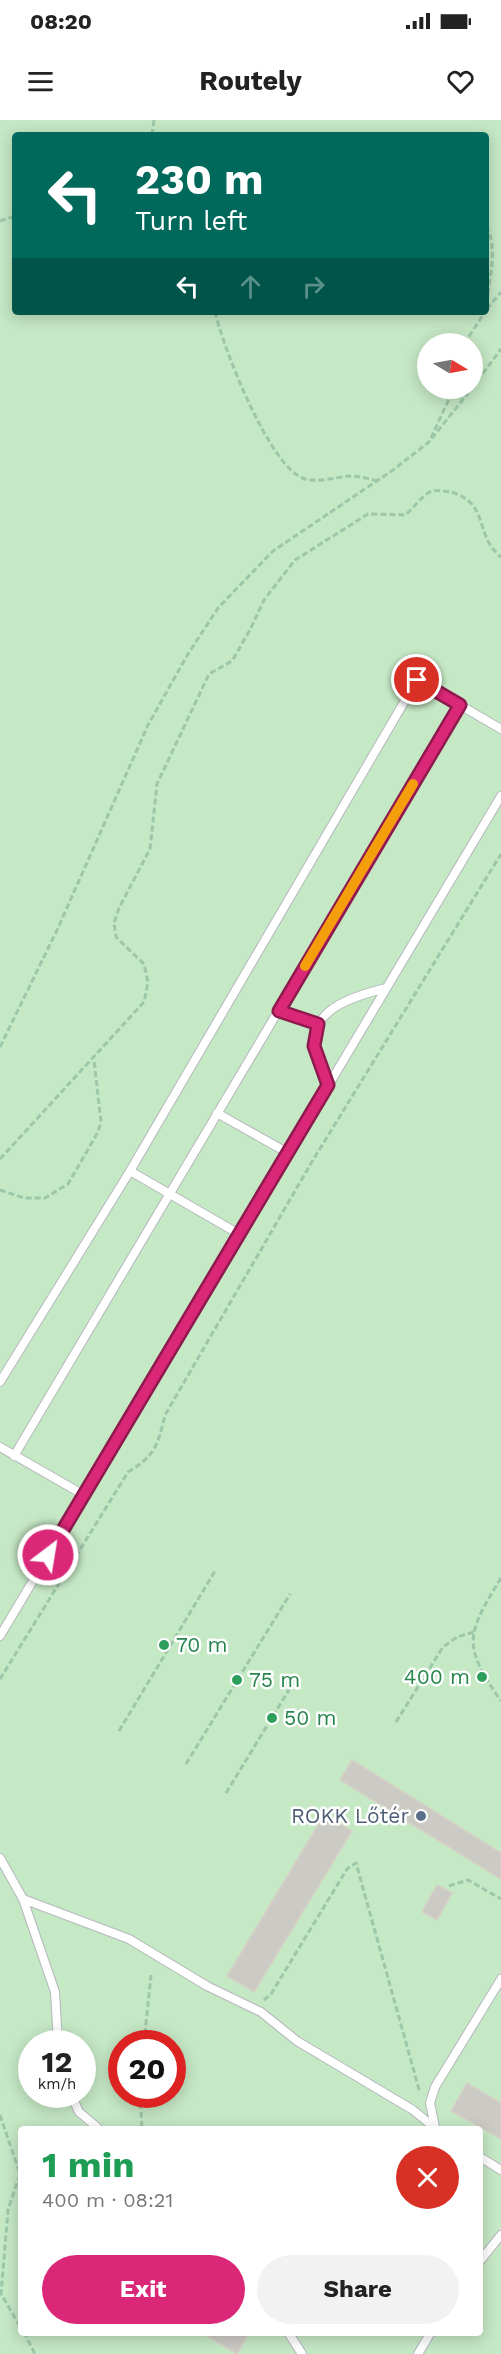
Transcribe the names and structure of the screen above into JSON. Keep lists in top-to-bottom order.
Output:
{
  "places": [
    "70 m",
    "400 m",
    "75 m",
    "50 m",
    "ROKK Lőtér"
  ],
  "north": "right",
  "page": {
    "status": "08:20",
    "header": "Routely",
    "turn": ["230 m", "Turn left"],
    "speed": "12 km/h",
    "limit": "20",
    "heading": ["1 min", "400 m · 08:21"],
    "buttons": ["Exit", "Share"]
  }
}
